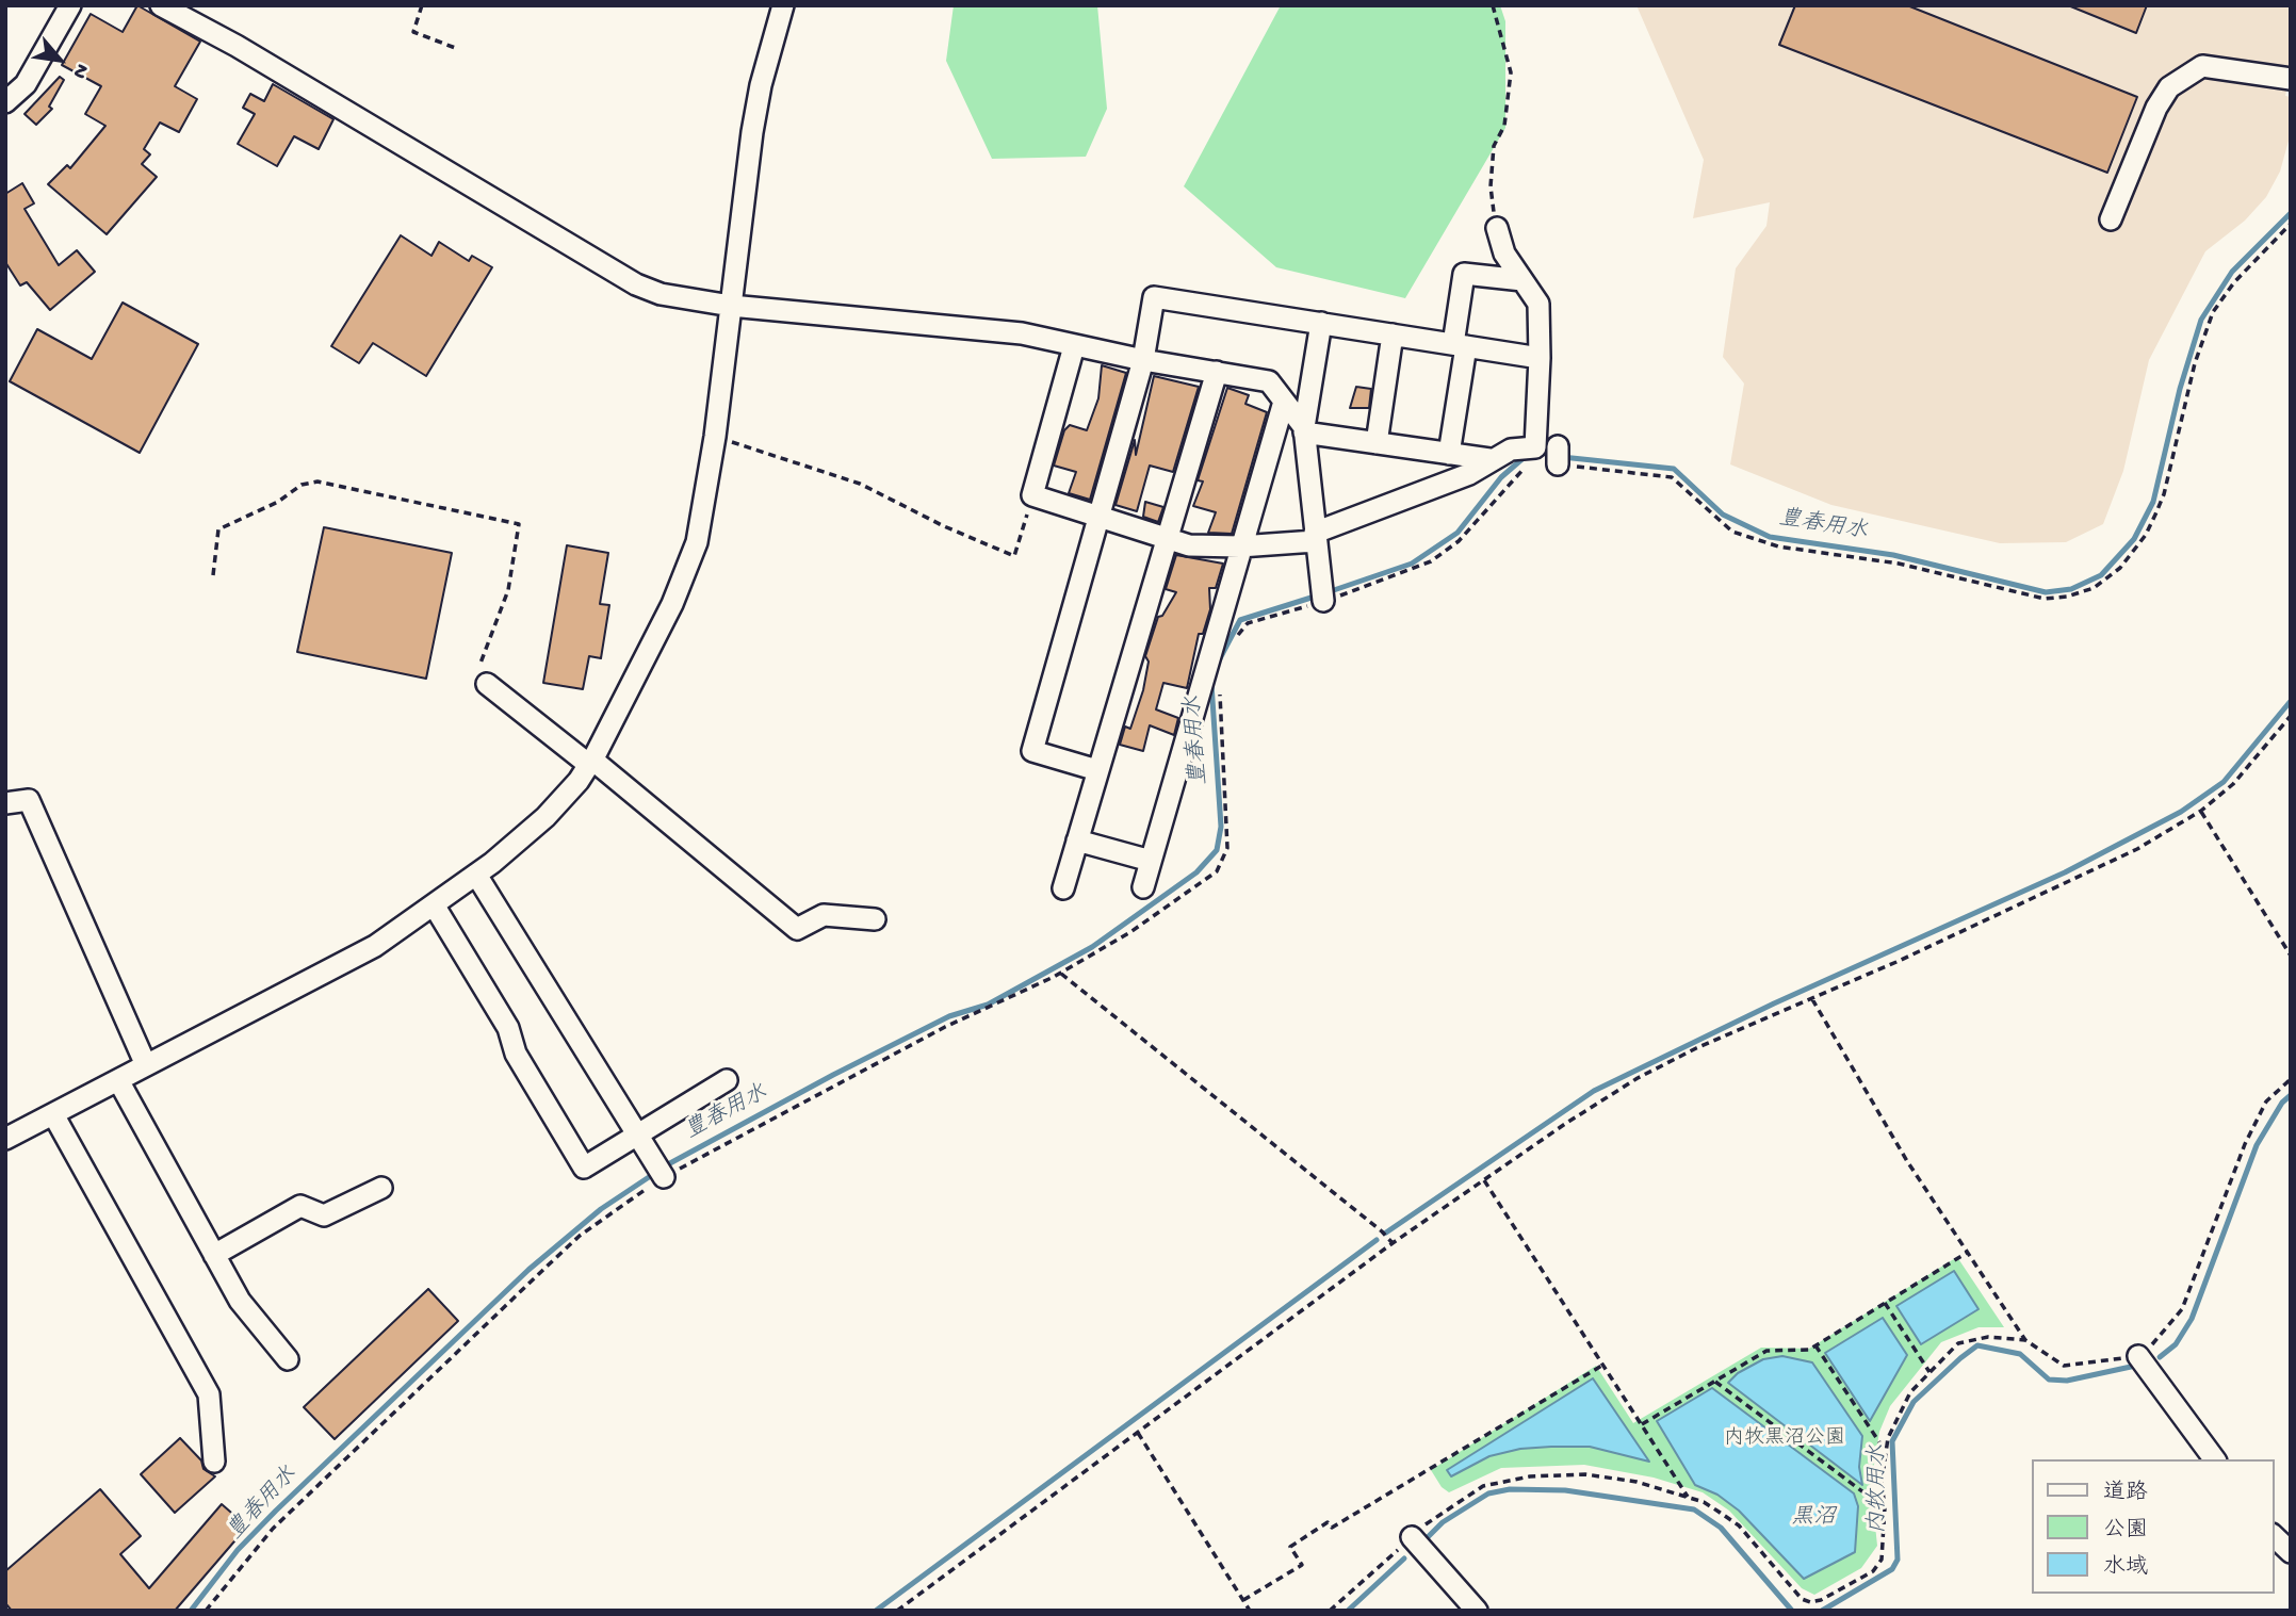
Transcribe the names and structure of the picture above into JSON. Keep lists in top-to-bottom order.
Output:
{
  "water": ["豊春用水", "内牧用水", "黒沼"],
  "parks": ["内牧黒沼公園"],
  "legend": ["道路", "公園", "水域"],
  "north": "bottom right"
}
